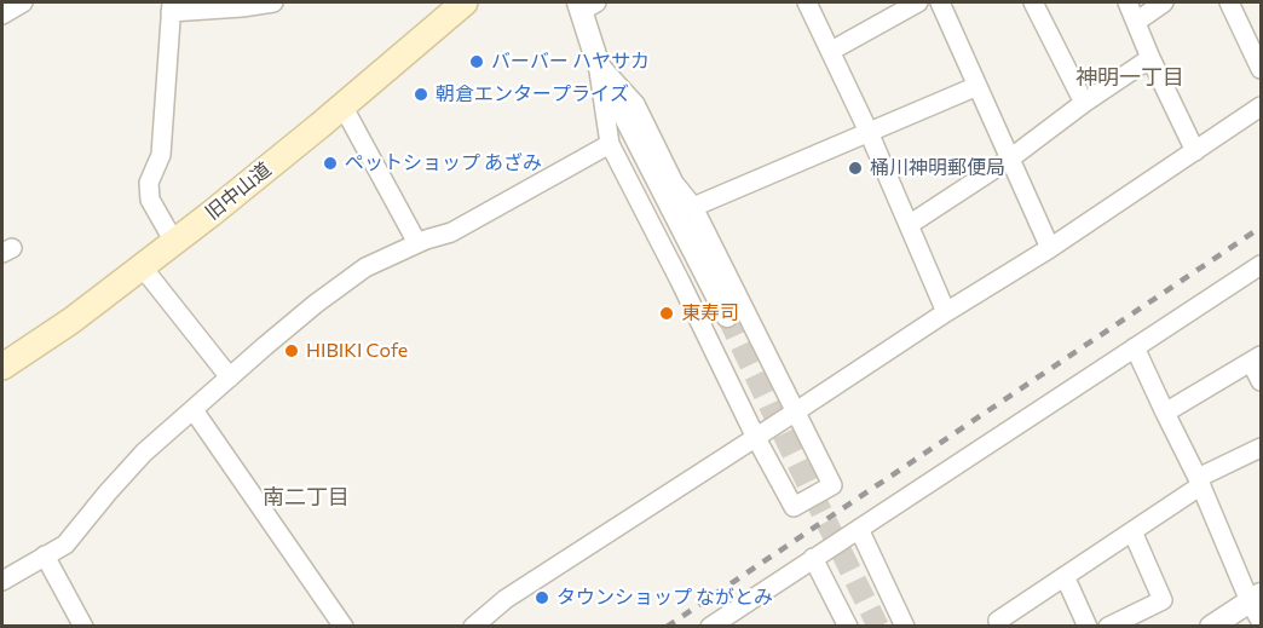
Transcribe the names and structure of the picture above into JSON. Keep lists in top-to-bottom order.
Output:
{
  "streets": {
    "main road": ["旧中山道"]
  },
  "districts": ["神明一丁目", "南二丁目"],
  "places": [
    "バーバー ハヤサカ",
    "朝倉エンタープライズ",
    "ペットショップ あざみ",
    "桶川神明郵便局",
    "東寿司",
    "HIBIKI Cofe",
    "タウンショップ ながとみ"
  ]
}
